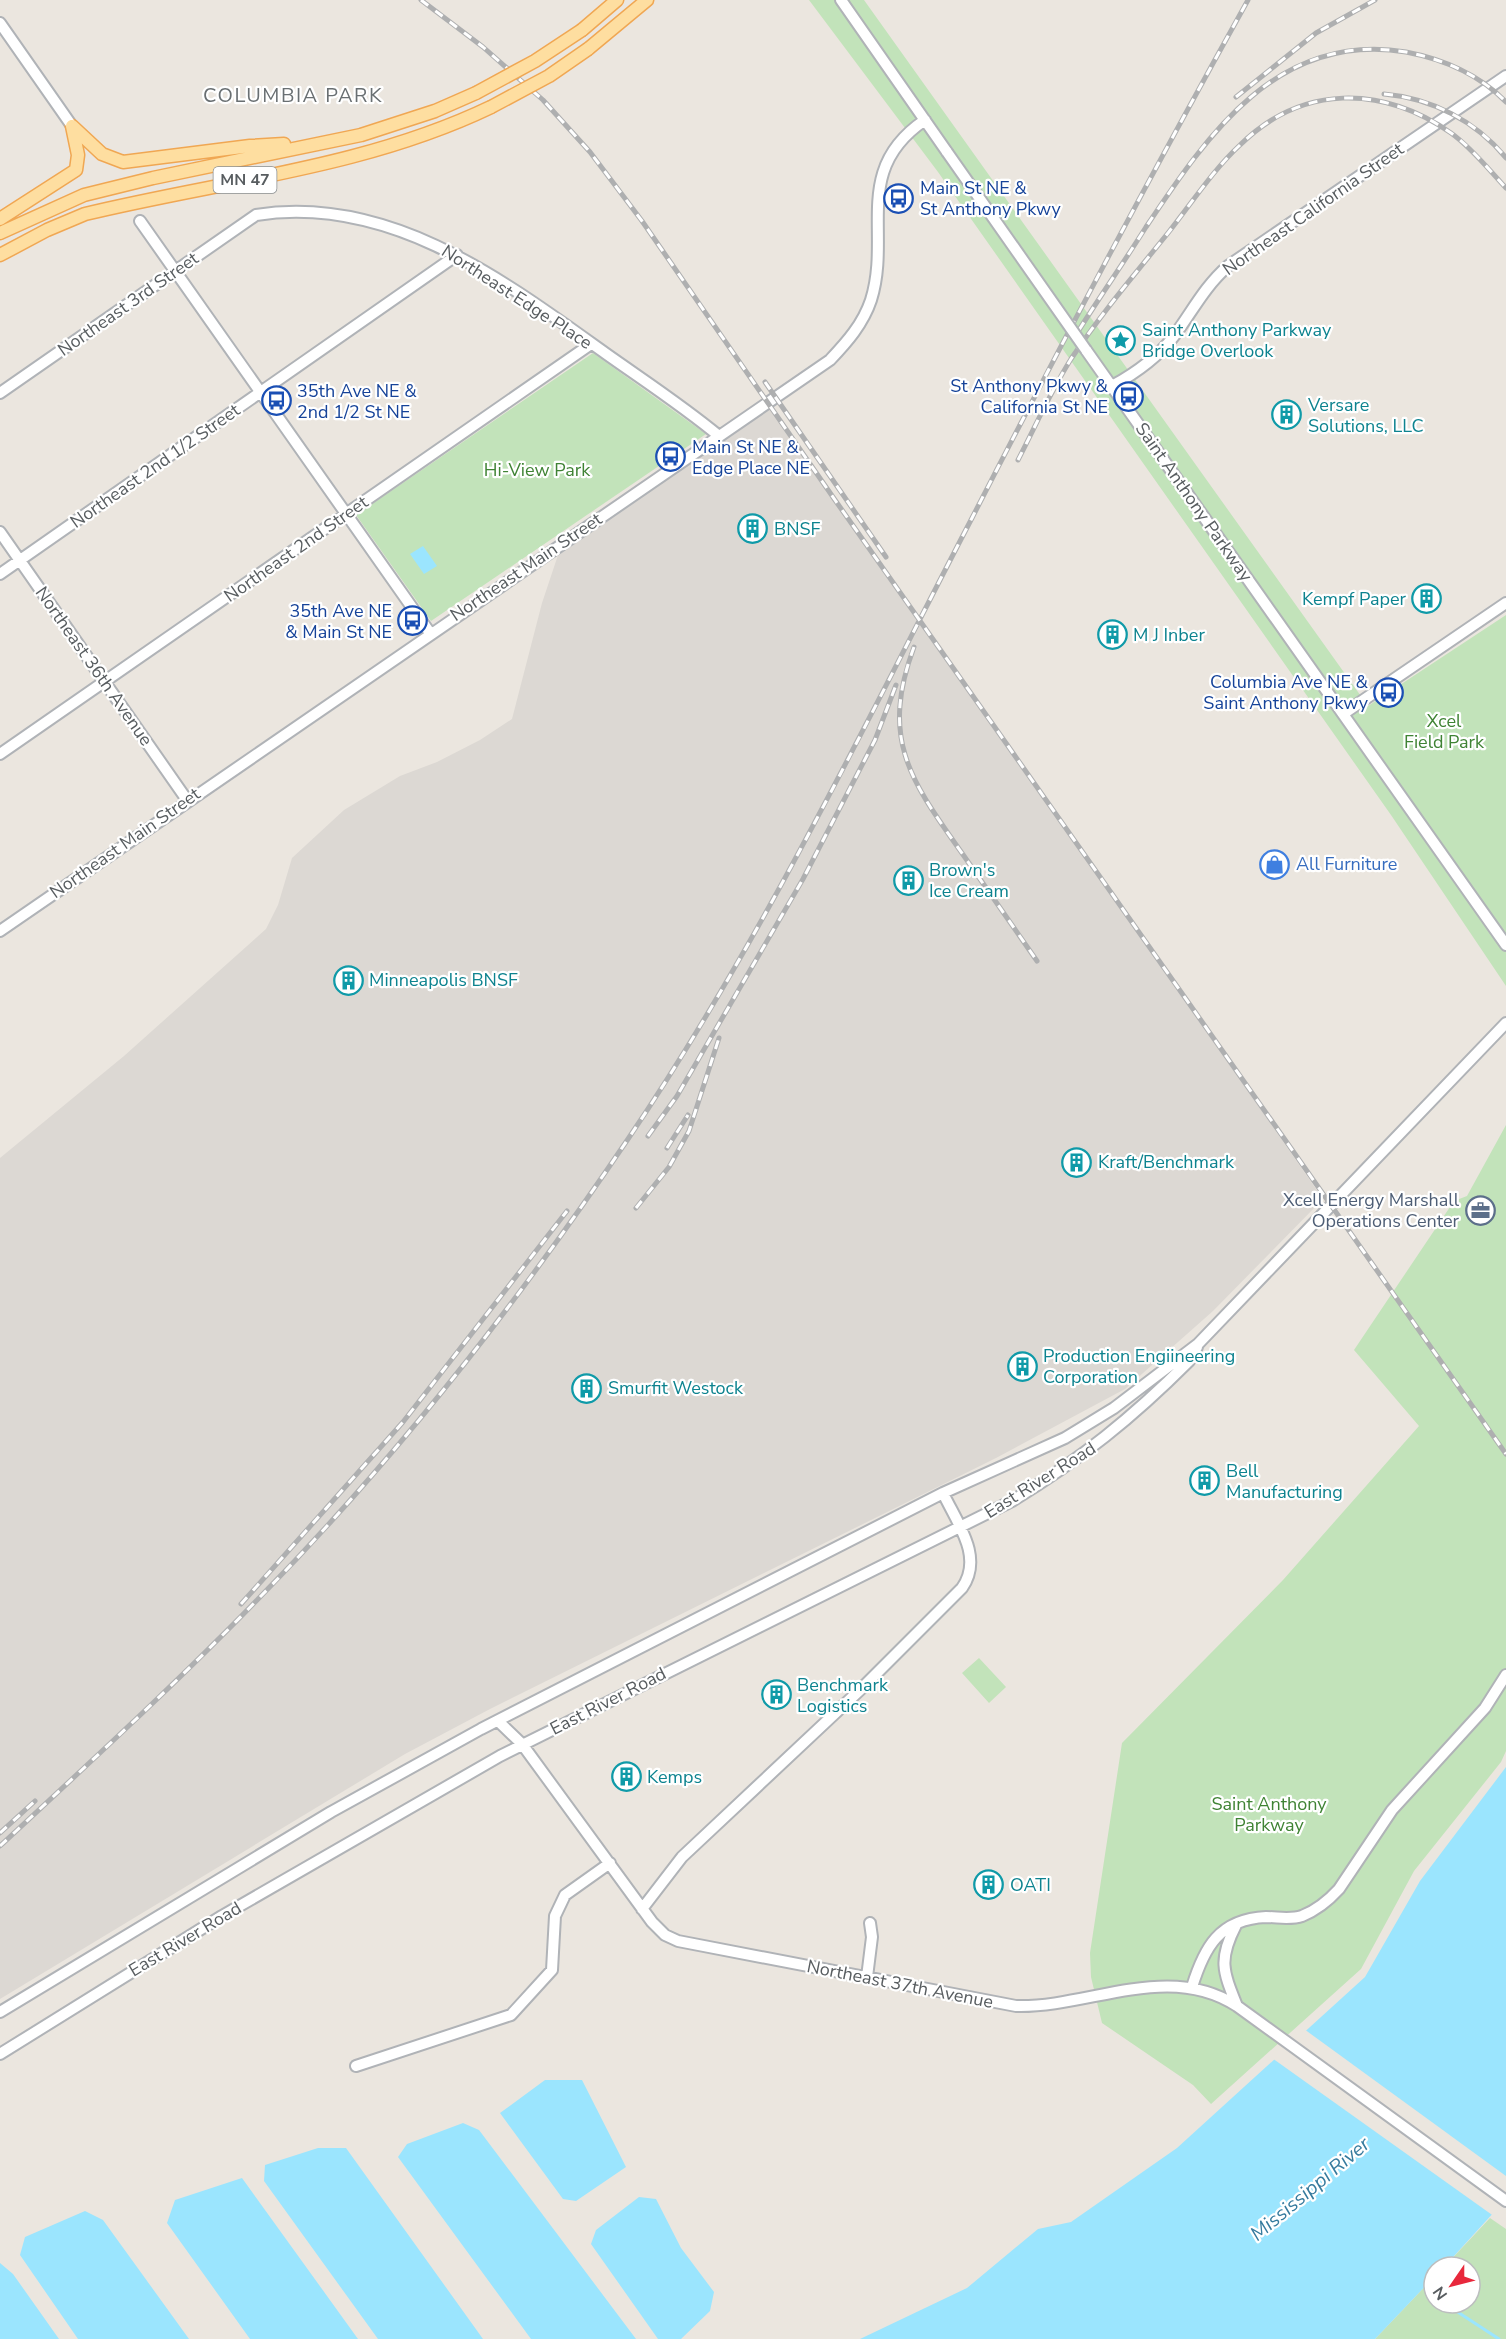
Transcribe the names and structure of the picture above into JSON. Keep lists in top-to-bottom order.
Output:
{
  "streets": {
    "main road": ["MN 47"],
    "street": [
      "Northeast California Street",
      "Northeast Edge Place",
      "Northeast 3rd Street",
      "Northeast 2nd 1/2 Street",
      "Saint Anthony Parkway",
      "Northeast 2nd Street",
      "Northeast Main Street",
      "Northeast 36th Avenue",
      "East River Road",
      "Northeast 37th Avenue"
    ]
  },
  "crossings": [
    ["Northeast California Street", "Saint Anthony Parkway"],
    ["Northeast Edge Place", "Northeast 3rd Street"],
    ["Northeast Edge Place", "Northeast 2nd 1/2 Street"],
    ["Northeast Edge Place", "Northeast 2nd Street"],
    ["Northeast Edge Place", "Northeast Main Street"],
    ["Northeast 2nd 1/2 Street", "Northeast 36th Avenue"],
    ["Saint Anthony Parkway", "Northeast Main Street"],
    ["Northeast 2nd Street", "Northeast 36th Avenue"],
    ["Northeast Main Street", "Northeast 36th Avenue"],
    ["East River Road", "Northeast 37th Avenue"]
  ],
  "districts": ["COLUMBIA PARK"],
  "water": ["Mississippi River"],
  "parks": ["Hi-View Park", "Xcel Field Park", "Saint Anthony Parkway"],
  "places": {
    "bus stop": [
      "Main St NE & St Anthony Pkwy",
      "St Anthony Pkwy & California St NE",
      "35th Ave NE & 2nd 1/2 St NE",
      "Main St NE & Edge Place NE",
      "35th Ave NE & Main St NE",
      "Columbia Ave NE & Saint Anthony Pkwy"
    ],
    "place": ["Saint Anthony Parkway Bridge Overlook"],
    "building": [
      "Versare Solutions, LLC",
      "BNSF",
      "Kempf Paper",
      "M J Inber",
      "Brown's Ice Cream",
      "Minneapolis BNSF",
      "Kraft/Benchmark",
      "Production Engiineering Corporation",
      "Smurfit Westock",
      "Bell Manufacturing",
      "Benchmark Logistics",
      "Kemps",
      "OATI"
    ],
    "shop": ["All Furniture"],
    "office": ["Xcell Energy Marshall Operations Center"]
  },
  "north": "bottom left"
}
